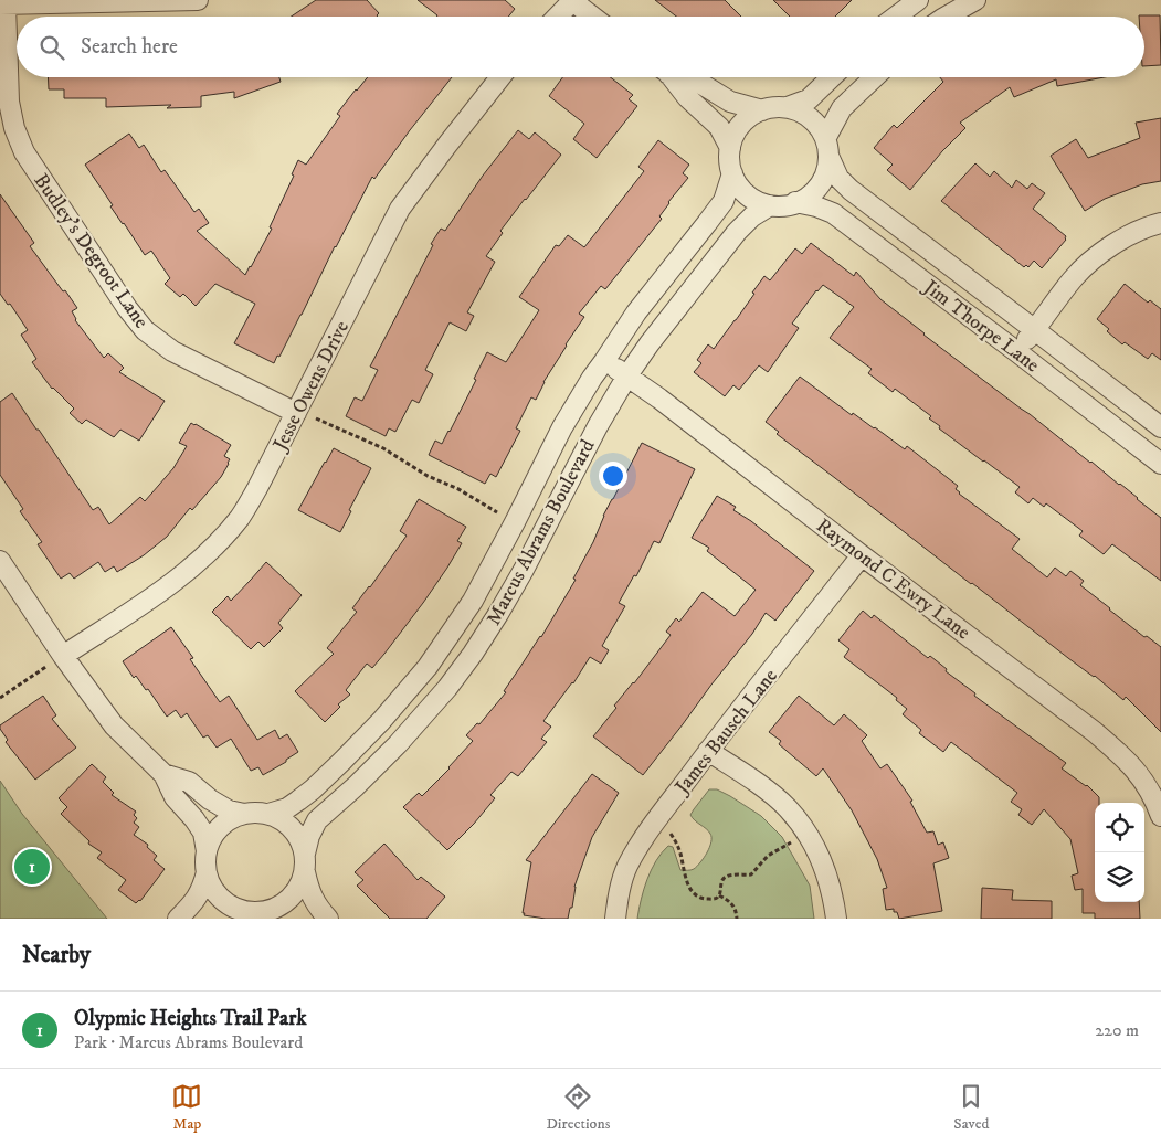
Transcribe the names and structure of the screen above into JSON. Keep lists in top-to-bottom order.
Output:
{
  "streets": {
    "street": [
      "Budley's Degroot Lane",
      "Jim Thorpe Lane",
      "Jesse Owens Drive",
      "Marcus Abrams Boulevard",
      "Raymond C Ewry Lane",
      "James Bausch Lane"
    ]
  },
  "crossings": [
    ["Budley's Degroot Lane", "Jesse Owens Drive"],
    ["Jim Thorpe Lane", "Marcus Abrams Boulevard"],
    ["Marcus Abrams Boulevard", "Raymond C Ewry Lane"],
    ["Raymond C Ewry Lane", "James Bausch Lane"]
  ],
  "page": {
    "search": "Search here",
    "pins": "1",
    "heading": "Nearby",
    "list": [
      {
        "mark": "1",
        "name": "Olypmic Heights Trail Park",
        "note": "Park · Marcus Abrams Boulevard",
        "value": "220 m"
      }
    ],
    "nav": ["Map", "Directions", "Saved"]
  }
}
